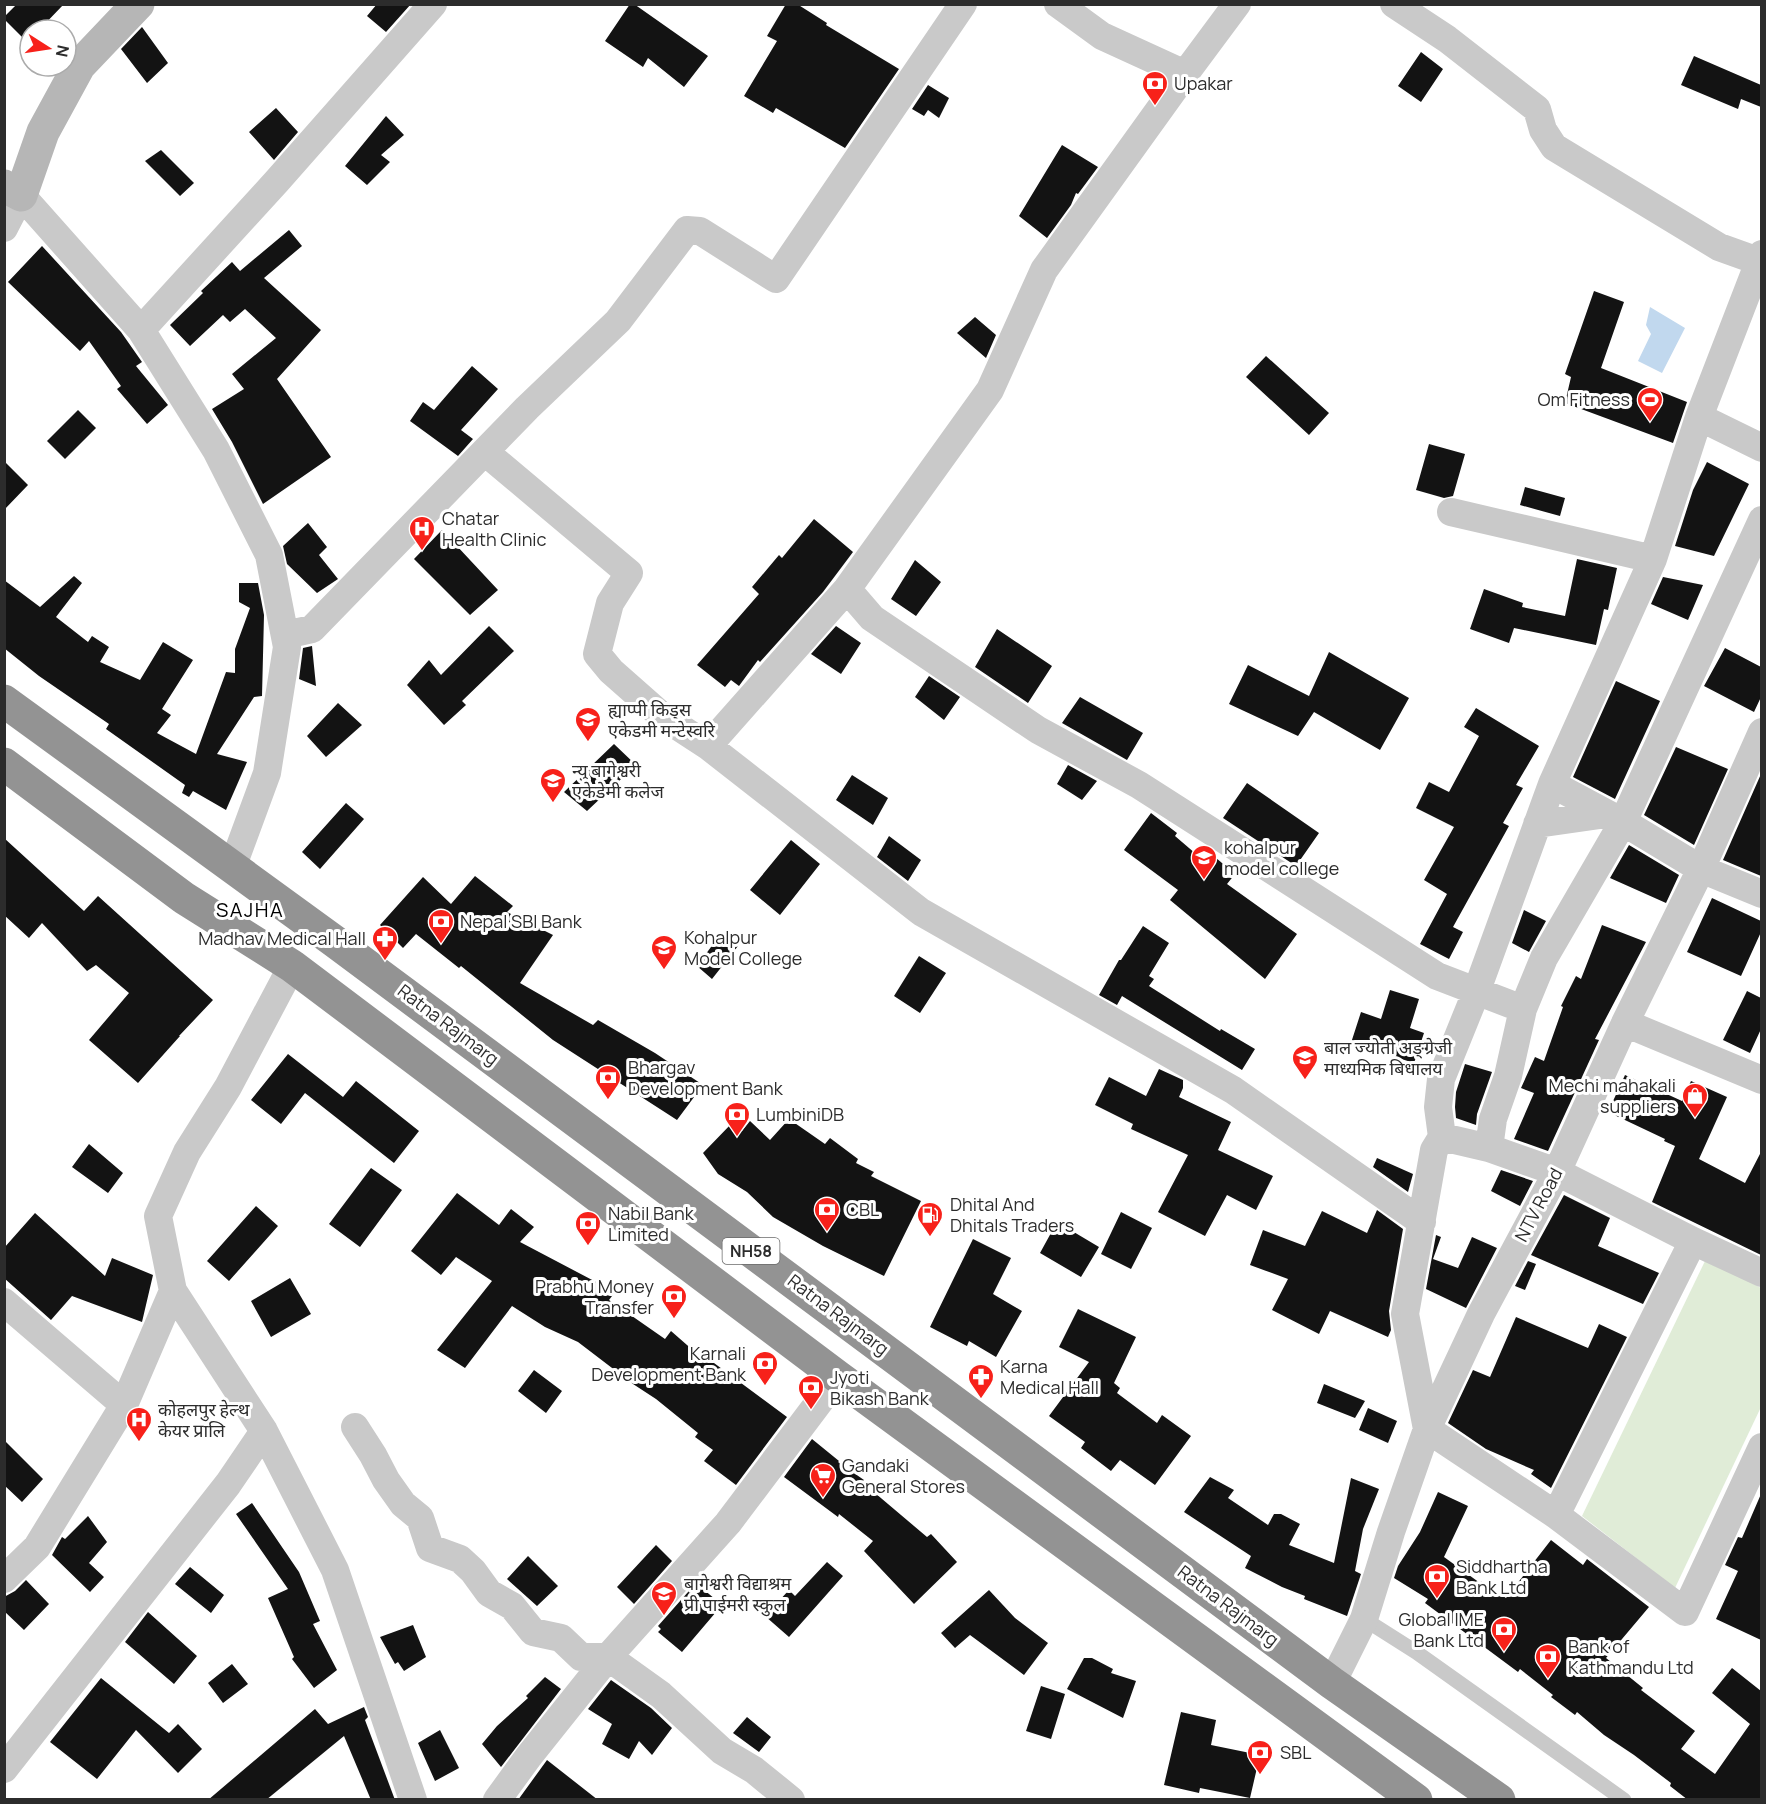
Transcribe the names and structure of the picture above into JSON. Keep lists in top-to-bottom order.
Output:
{
  "streets": {
    "highway": ["Ratna Rajmarg", "NH58"],
    "street": ["NTV Road"]
  },
  "crossings": [
    ["Ratna Rajmarg", "NTV Road"]
  ],
  "districts": ["SAJHA"],
  "places": {
    "bank": [
      "Upakar",
      "Nepal SBI Bank",
      "Bhargav Development Bank",
      "LumbiniDB",
      "CBL",
      "Nabil Bank Limited",
      "Prabhu Money Transfer",
      "Karnali Development Bank",
      "Jyoti Bikash Bank",
      "Siddhartha Bank Ltd",
      "Global IME Bank Ltd",
      "Bank of Kathmandu Ltd",
      "SBL"
    ],
    "sports": ["Om Fitness"],
    "hospital": ["Chatar Health Clinic", "कोहलपुर हेल्थ केयर प्रालि"],
    "school or university": [
      "ह्याप्पी किड्स एकेडमी मन्टेस्वरि",
      "न्यु बागेश्वरी एकेडेमी कलेज",
      "kohalpur model college",
      "Kohalpur Model College",
      "बाल ज्योती अङ्ग्रेजी माध्यमिक बिधालय",
      "बागेश्वरी विद्याश्रम प्री पाईमरी स्कुल"
    ],
    "pharmacy": ["Madhav Medical Hall", "Karna Medical Hall"],
    "shop": ["Mechi mahakali suppliers"],
    "fuel station": ["Dhital And Dhitals Traders"],
    "supermarket": ["Gandaki General Stores"]
  },
  "north": "right"
}
